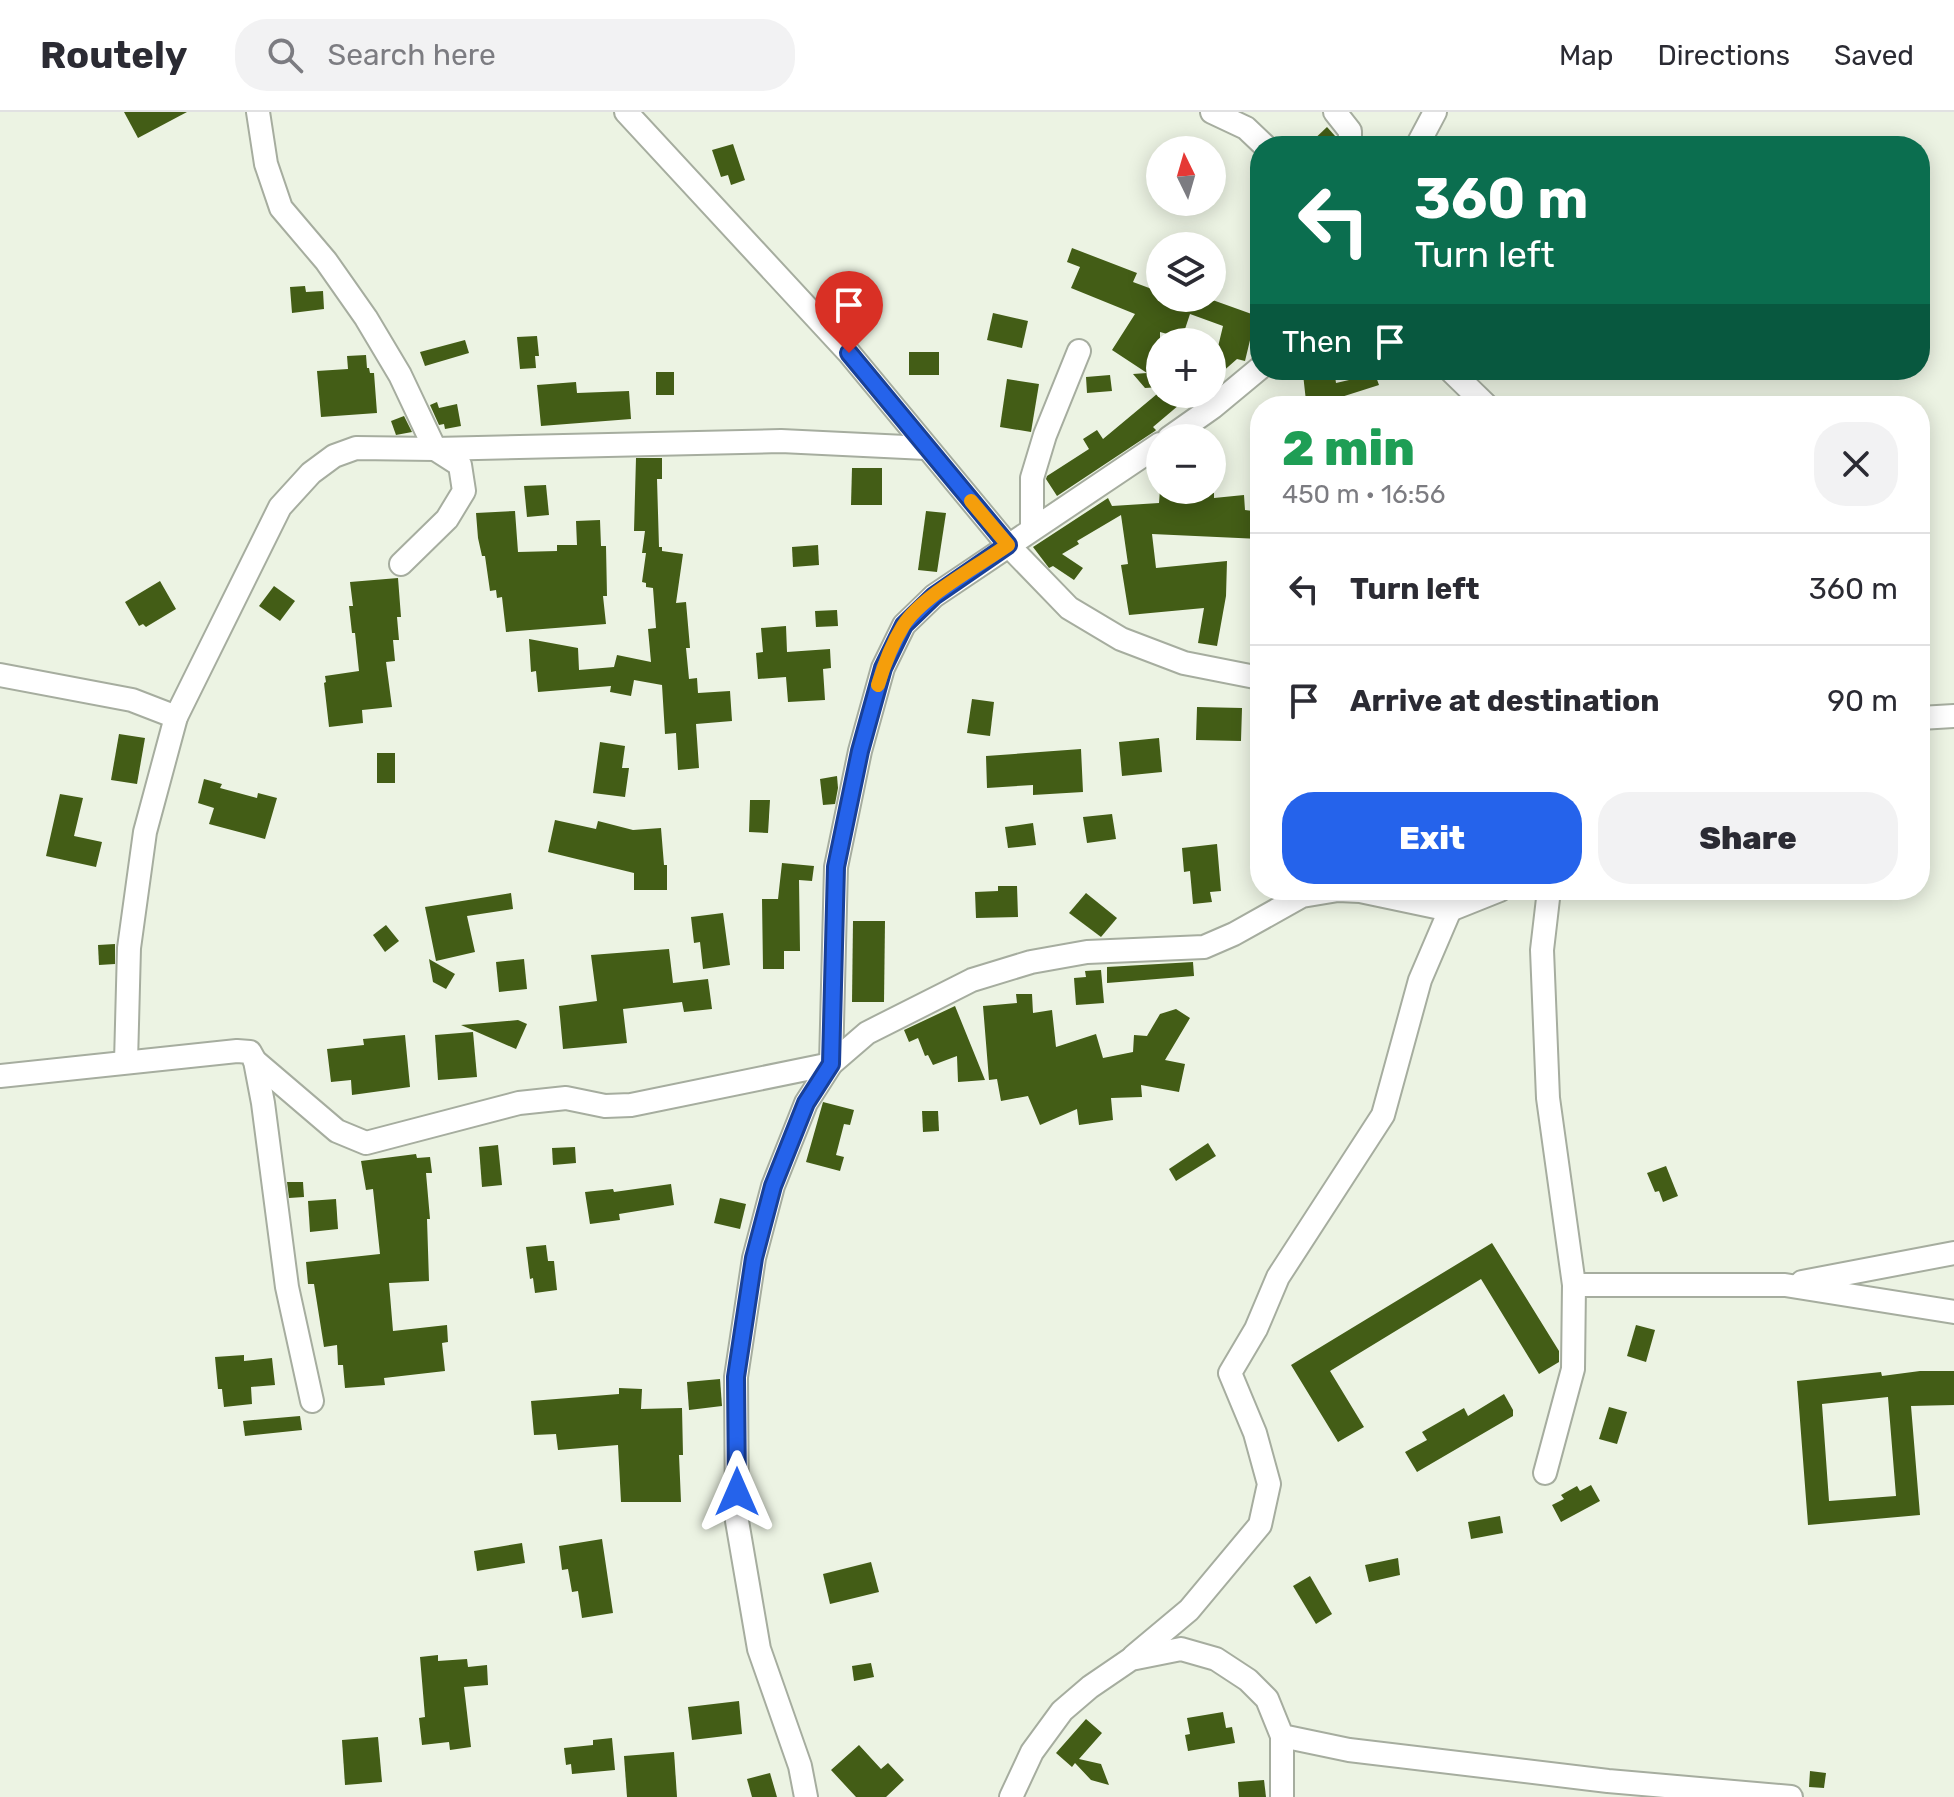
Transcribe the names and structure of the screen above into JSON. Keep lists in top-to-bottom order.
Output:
{
  "north": "top",
  "page": {
    "header": "Routely",
    "search": "Search here",
    "nav": ["Map", "Directions", "Saved"],
    "map_buttons": ["+", "−"],
    "turn": ["360 m", "Turn left"],
    "then": "Then",
    "heading": ["2 min", "450 m · 16:56"],
    "list": [
      {
        "name": "Turn left",
        "value": "360 m"
      },
      {
        "name": "Arrive at destination",
        "value": "90 m"
      }
    ],
    "buttons": ["Exit", "Share"]
  }
}
